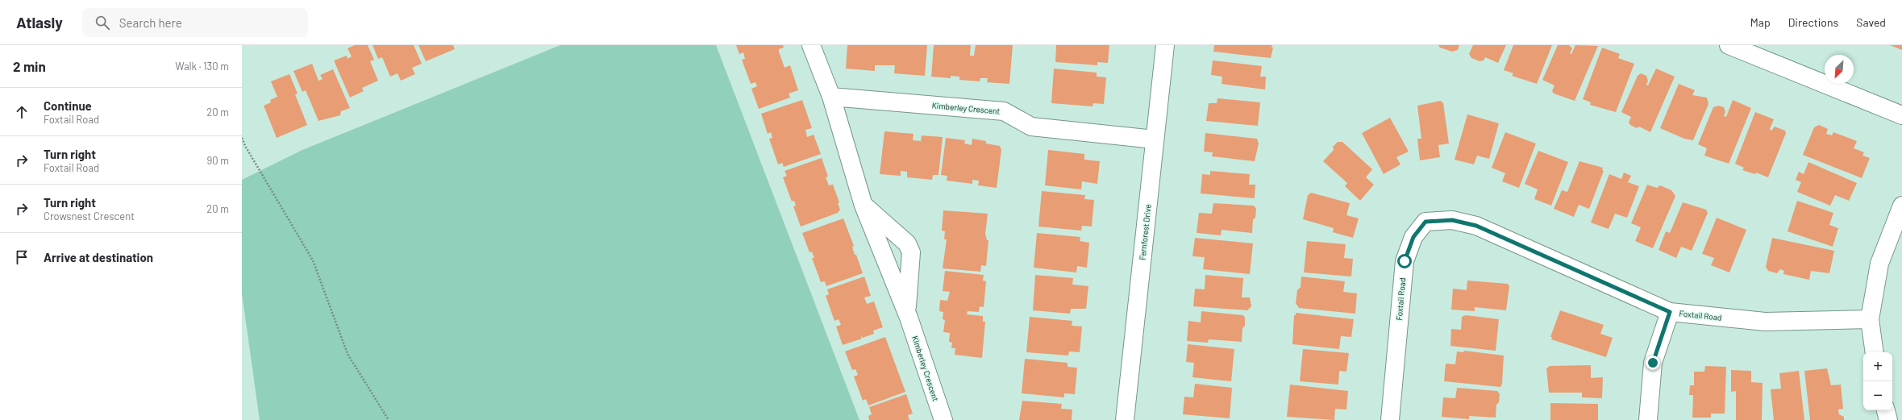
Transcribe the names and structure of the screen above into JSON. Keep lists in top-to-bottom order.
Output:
{
  "streets": {
    "street": ["Kimberley Crescent", "Fernforest Drive", "Foxtail Road"]
  },
  "crossings": [
    ["Kimberley Crescent", "Fernforest Drive"]
  ],
  "north": "bottom left",
  "page": {
    "header": "Atlasly",
    "search": "Search here",
    "nav": ["Map", "Directions", "Saved"],
    "heading": ["2 min", "Walk · 130 m"],
    "list": [
      ["Continue", "Foxtail Road", "20 m"],
      ["Turn right", "Foxtail Road", "90 m"],
      ["Turn right", "Crowsnest Crescent", "20 m"],
      "Arrive at destination"
    ],
    "map_buttons": ["+", "−"]
  }
}
